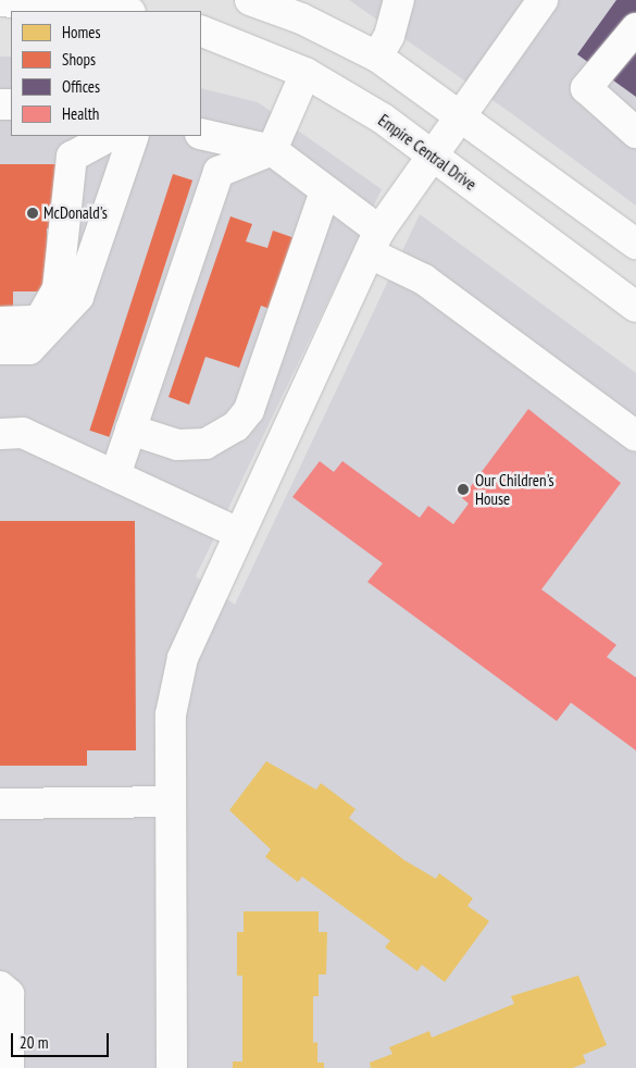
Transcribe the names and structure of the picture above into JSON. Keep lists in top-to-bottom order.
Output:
{
  "streets": {
    "street": ["Empire Central Drive"]
  },
  "places": ["McDonald's", "Our Children's House"],
  "legend": [
    "Homes",
    "Shops",
    "Offices",
    "Health"
  ],
  "scale_bar": "20 m"
}
